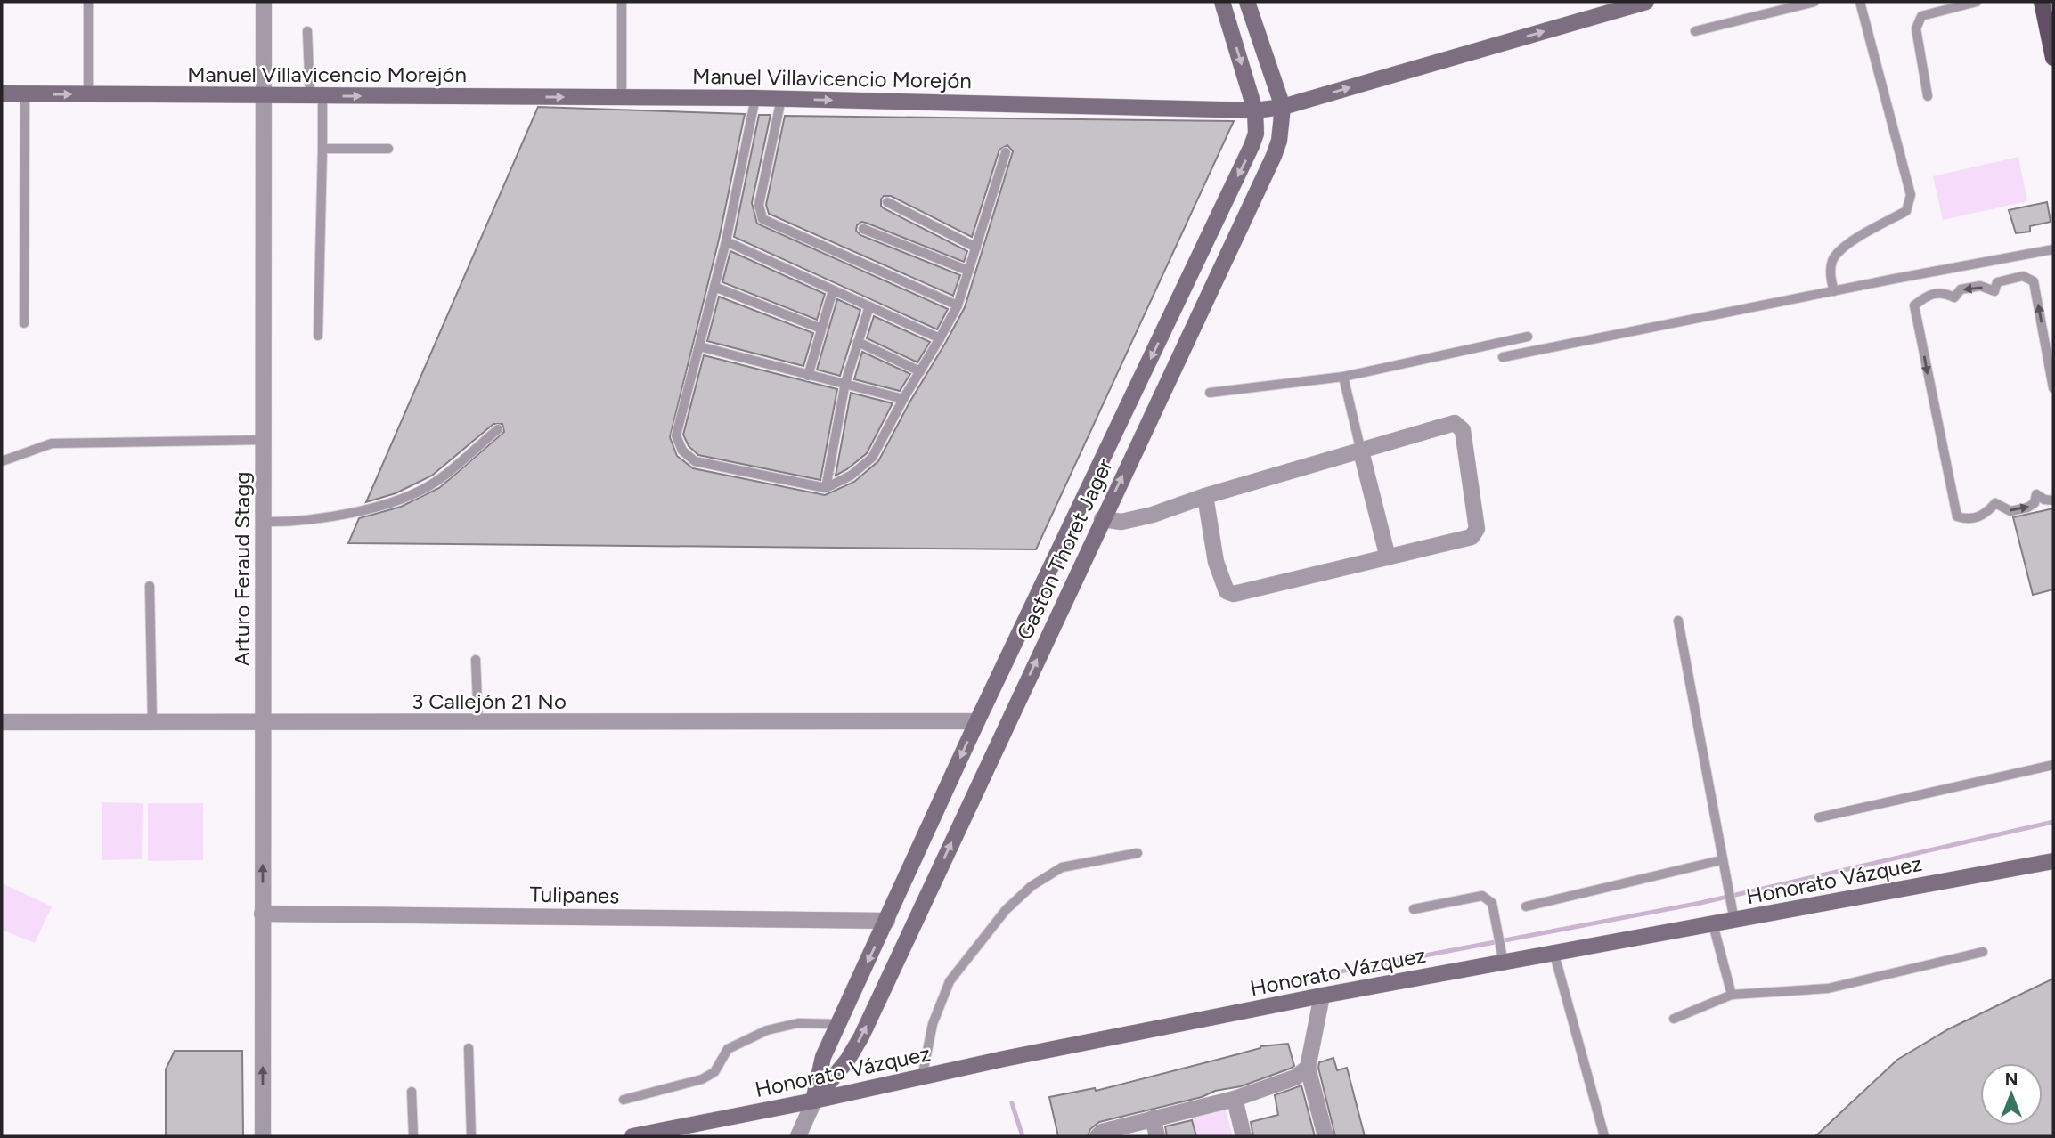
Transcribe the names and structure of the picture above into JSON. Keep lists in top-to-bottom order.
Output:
{
  "streets": {
    "street": [
      "Manuel Villavicencio Morejón",
      "Gaston Thoret Jager",
      "Arturo Feraud Stagg",
      "3 Callejón 21 No",
      "Honorato Vázquez",
      "Tulipanes"
    ]
  },
  "crossings": [
    ["Manuel Villavicencio Morejón", "Gaston Thoret Jager"],
    ["Manuel Villavicencio Morejón", "Arturo Feraud Stagg"],
    ["Gaston Thoret Jager", "3 Callejón 21 No"],
    ["Gaston Thoret Jager", "Honorato Vázquez"],
    ["Gaston Thoret Jager", "Tulipanes"],
    ["Arturo Feraud Stagg", "3 Callejón 21 No"],
    ["Arturo Feraud Stagg", "Tulipanes"]
  ],
  "one_way": ["Manuel Villavicencio Morejón", "Arturo Feraud Stagg"],
  "north": "top"
}
